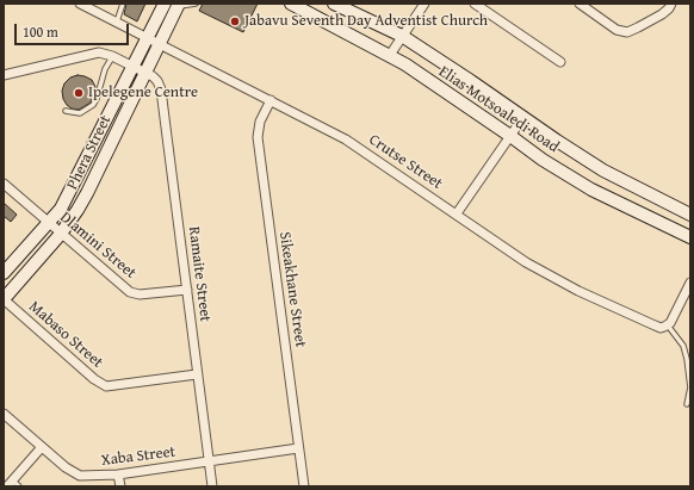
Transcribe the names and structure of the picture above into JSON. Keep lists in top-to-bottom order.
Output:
{
  "streets": {
    "main road": ["Elias Motsoaledi Road", "Phera Street"],
    "street": [
      "Crutse Street",
      "Dlamini Street",
      "Ramaite Street",
      "Sikeakhane Street",
      "Mabaso Street",
      "Xaba Street"
    ]
  },
  "crossings": [
    ["Phera Street", "Crutse Street"],
    ["Phera Street", "Dlamini Street"],
    ["Phera Street", "Ramaite Street"],
    ["Phera Street", "Mabaso Street"],
    ["Crutse Street", "Sikeakhane Street"],
    ["Dlamini Street", "Ramaite Street"],
    ["Ramaite Street", "Mabaso Street"],
    ["Ramaite Street", "Xaba Street"],
    ["Sikeakhane Street", "Xaba Street"]
  ],
  "places": ["Jabavu Seventh Day Adventist Church", "Ipelegene Centre"],
  "scale_bar": "100 m"
}
